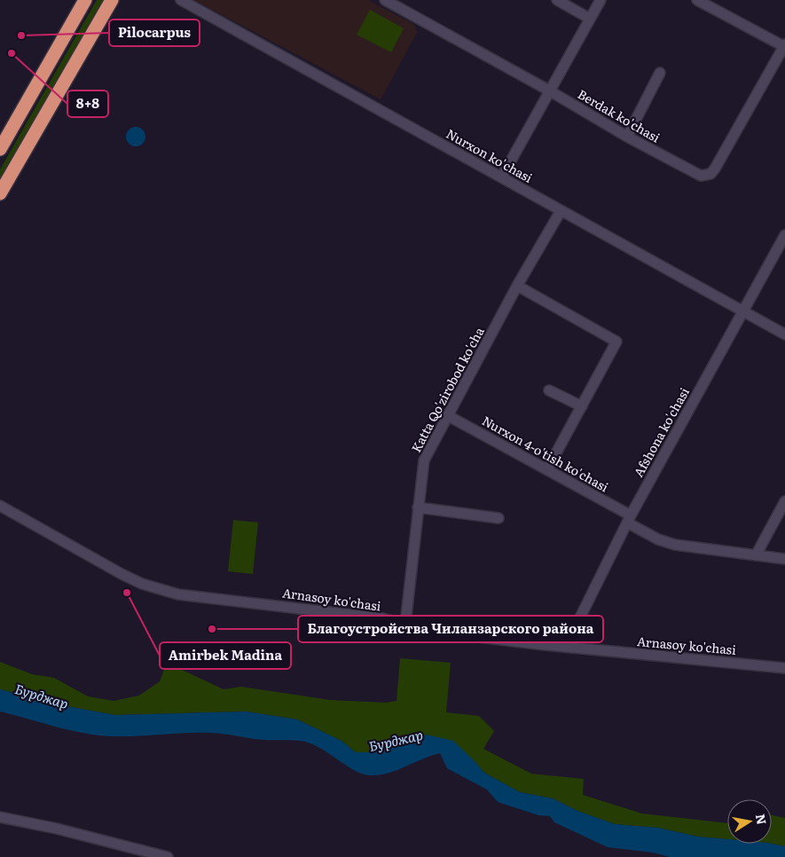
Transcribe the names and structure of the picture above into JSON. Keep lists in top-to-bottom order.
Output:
{
  "streets": {
    "street": [
      "Berdak ko'chasi",
      "Nurxon ko'chasi",
      "Katta Qo'zirobod ko'cha",
      "Afshona ko'chasi",
      "Nurxon 4-o'tish ko'chasi",
      "Arnasoy ko'chasi"
    ]
  },
  "crossings": [
    ["Nurxon ko'chasi", "Katta Qo'zirobod ko'cha"],
    ["Nurxon ko'chasi", "Afshona ko'chasi"],
    ["Katta Qo'zirobod ko'cha", "Nurxon 4-o'tish ko'chasi"],
    ["Katta Qo'zirobod ko'cha", "Arnasoy ko'chasi"],
    ["Afshona ko'chasi", "Nurxon 4-o'tish ko'chasi"],
    ["Afshona ko'chasi", "Arnasoy ko'chasi"]
  ],
  "water": ["Бурджар"],
  "places": [
    "Pilocarpus",
    "8+8",
    "Amirbek Madina",
    "Благоустройства Чиланзарского района"
  ],
  "north": "right"
}
